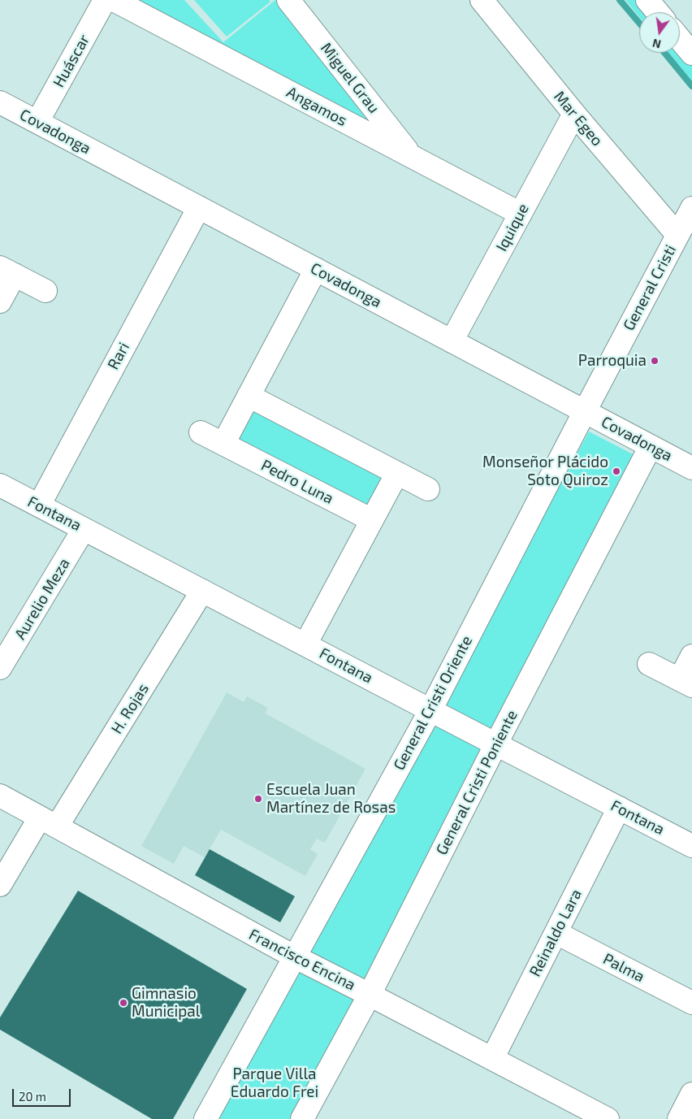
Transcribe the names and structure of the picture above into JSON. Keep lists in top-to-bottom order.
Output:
{
  "streets": {
    "street": [
      "Huáscar",
      "Miguel Grau",
      "Angamos",
      "Mar Egeo",
      "Covadonga",
      "Iquique",
      "General Cristi",
      "Rari",
      "Pedro Luna",
      "Fontana",
      "Aurelio Meza",
      "General Cristi Oriente",
      "H. Rojas",
      "General Cristi Poniente",
      "Reinaldo Lara",
      "Francisco Encina",
      "Palma"
    ]
  },
  "crossings": [
    ["Huáscar", "Covadonga"],
    ["Miguel Grau", "Angamos"],
    ["Angamos", "Iquique"],
    ["Mar Egeo", "Iquique"],
    ["Mar Egeo", "General Cristi"],
    ["Covadonga", "Iquique"],
    ["Covadonga", "General Cristi"],
    ["Covadonga", "Rari"],
    ["Covadonga", "General Cristi Oriente"],
    ["Covadonga", "General Cristi Poniente"],
    ["General Cristi", "General Cristi Oriente"],
    ["Rari", "Fontana"],
    ["Fontana", "Aurelio Meza"],
    ["Fontana", "General Cristi Oriente"],
    ["Fontana", "H. Rojas"],
    ["Fontana", "General Cristi Poniente"],
    ["Fontana", "Reinaldo Lara"],
    ["General Cristi Oriente", "Francisco Encina"],
    ["H. Rojas", "Francisco Encina"],
    ["General Cristi Poniente", "Francisco Encina"],
    ["Reinaldo Lara", "Francisco Encina"],
    ["Reinaldo Lara", "Palma"]
  ],
  "parks": ["Parque Villa Eduardo Frei"],
  "places": [
    "Parroquia",
    "Monseñor Plácido Soto Quiroz",
    "Escuela Juan Martínez de Rosas",
    "Gimnasio Municipal"
  ],
  "scale_bar": "20 m",
  "north": "bottom"
}
